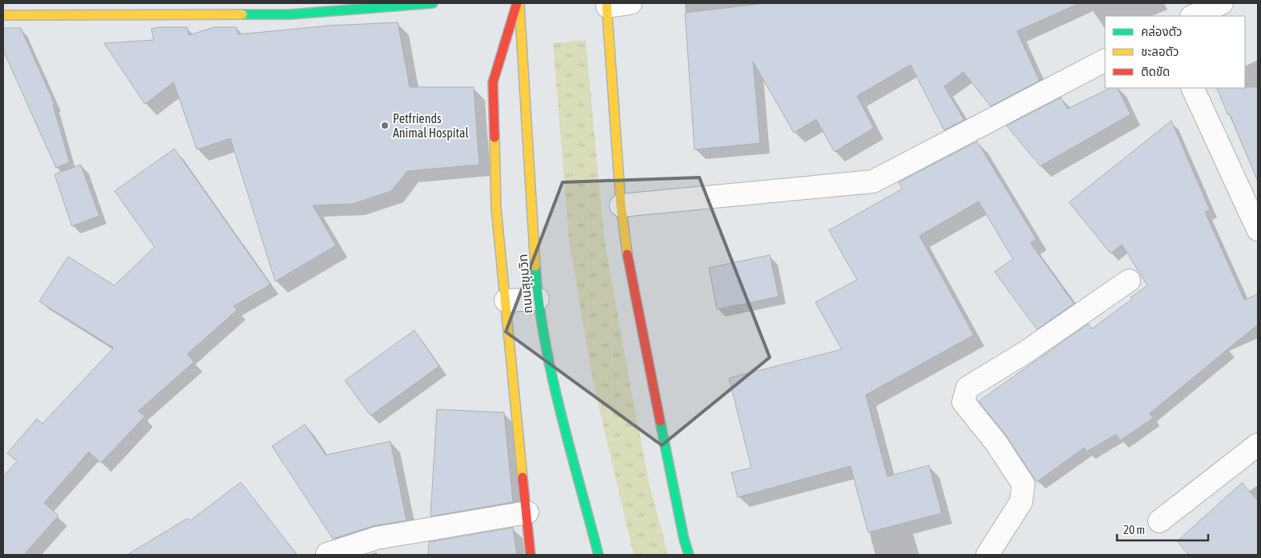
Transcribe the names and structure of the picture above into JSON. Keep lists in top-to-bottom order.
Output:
{
  "streets": {
    "main road": ["ถนนสุขุมวิท"]
  },
  "places": ["Petfriends Animal Hospital"],
  "legend": ["คล่องตัว", "ชะลอตัว", "ติดขัด"],
  "scale_bar": "20 m"
}
